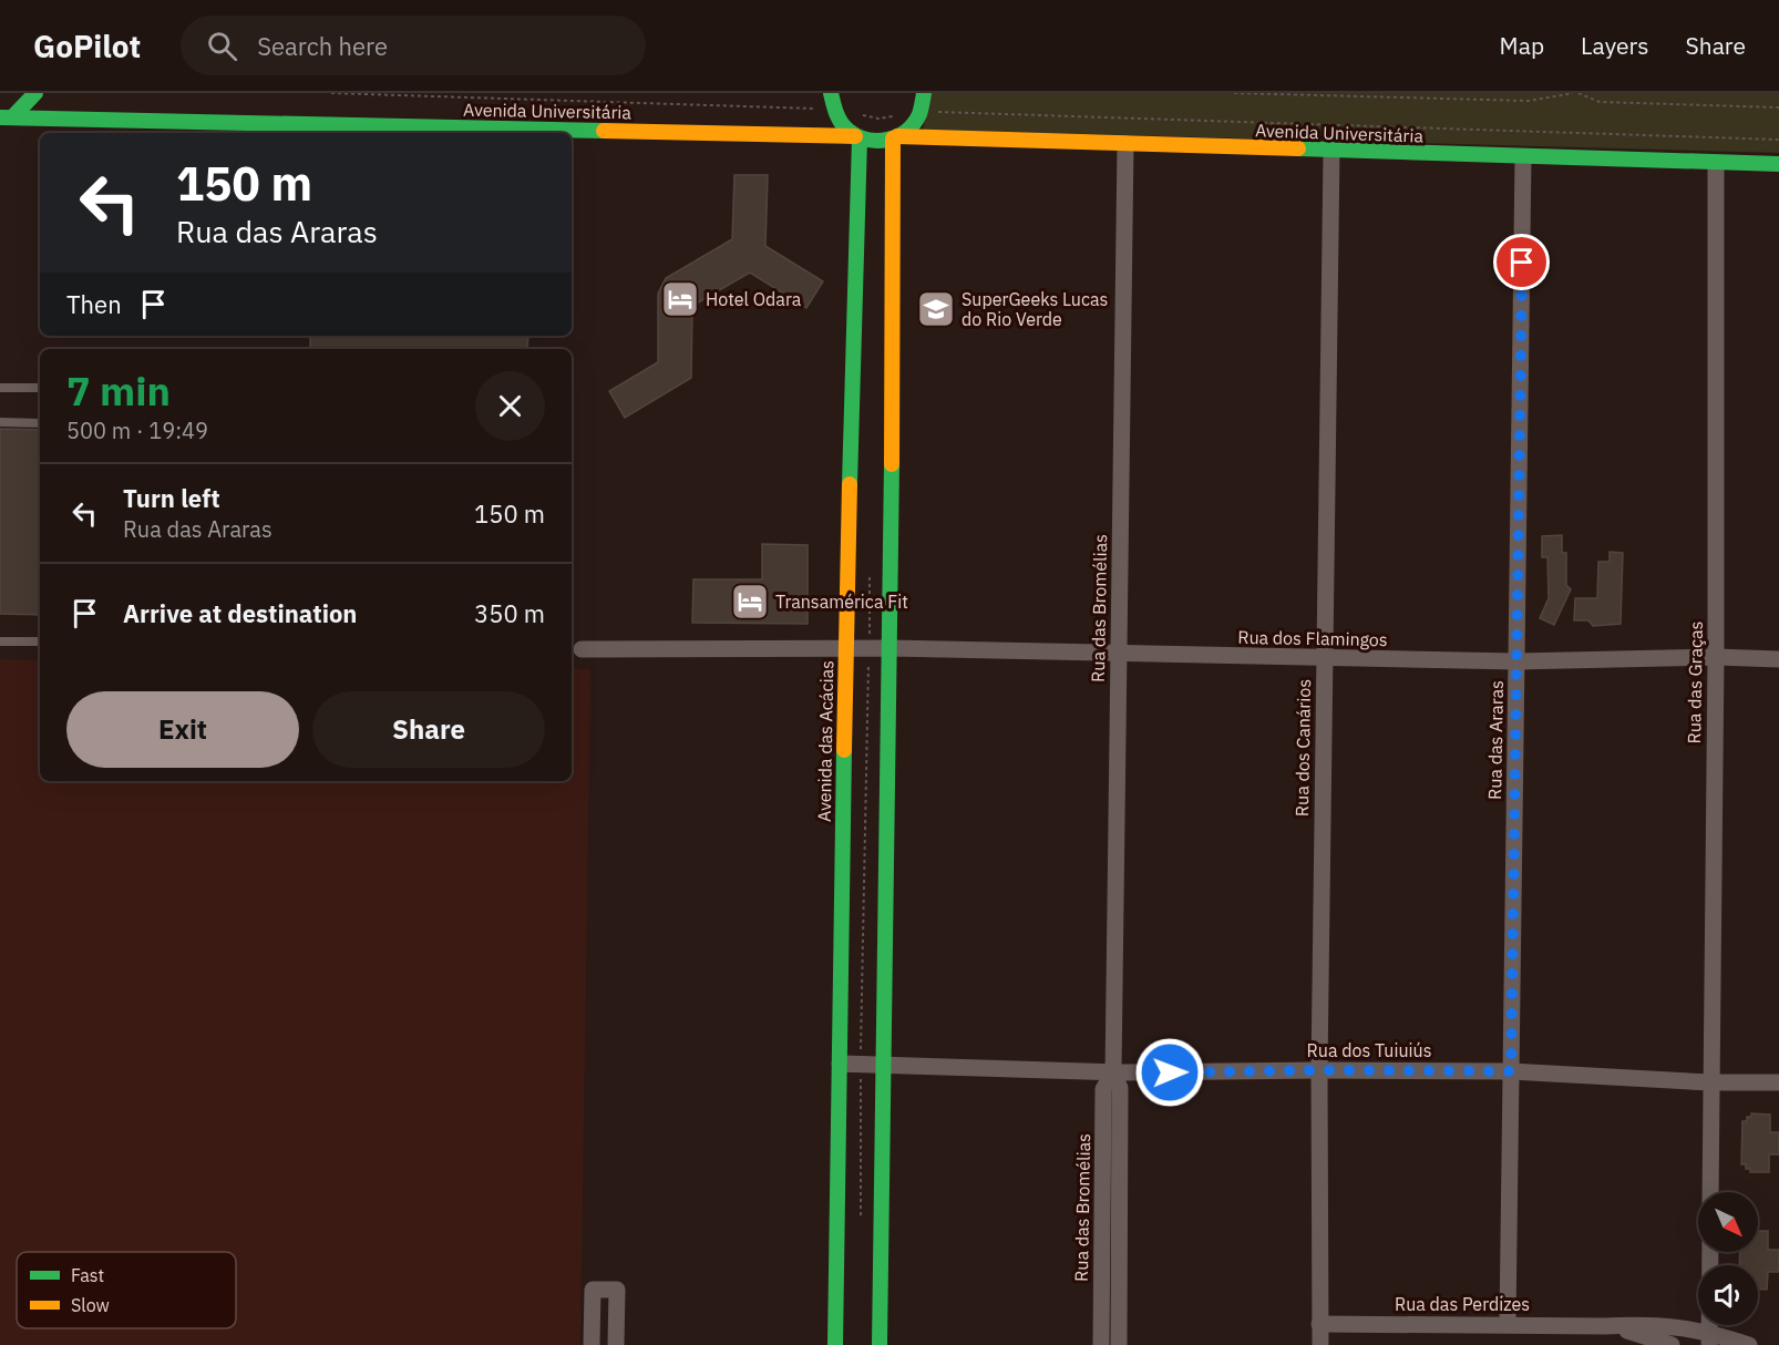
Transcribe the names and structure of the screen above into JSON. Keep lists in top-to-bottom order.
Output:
{
  "streets": {
    "street": [
      "Avenida Universitária",
      "Rua das Bromélias",
      "Rua dos Flamingos",
      "Rua das Graças",
      "Rua das Araras",
      "Avenida das Acácias",
      "Rua dos Canários",
      "Rua dos Tuiuiús",
      "Rua das Perdizes"
    ]
  },
  "crossings": [
    ["Avenida Universitária", "Rua das Bromélias"],
    ["Avenida Universitária", "Rua das Graças"],
    ["Avenida Universitária", "Rua das Araras"],
    ["Avenida Universitária", "Avenida das Acácias"],
    ["Avenida Universitária", "Rua dos Canários"],
    ["Rua das Bromélias", "Rua dos Flamingos"],
    ["Rua das Bromélias", "Rua dos Tuiuiús"],
    ["Rua dos Flamingos", "Rua das Graças"],
    ["Rua dos Flamingos", "Rua das Araras"],
    ["Rua dos Flamingos", "Avenida das Acácias"],
    ["Rua dos Flamingos", "Rua dos Canários"],
    ["Rua das Graças", "Rua dos Tuiuiús"],
    ["Rua das Araras", "Rua dos Tuiuiús"],
    ["Rua das Araras", "Rua das Perdizes"],
    ["Avenida das Acácias", "Rua dos Tuiuiús"],
    ["Rua dos Canários", "Rua dos Tuiuiús"],
    ["Rua dos Canários", "Rua das Perdizes"]
  ],
  "places": {
    "hotel": ["Hotel Odara", "Transamérica Fit"],
    "school or university": ["SuperGeeks Lucas do Rio Verde"]
  },
  "legend": ["Fast", "Slow"],
  "north": "bottom right",
  "page": {
    "header": "GoPilot",
    "search": "Search here",
    "nav": ["Map", "Layers", "Share"],
    "turn": ["150 m", "Rua das Araras"],
    "then": "Then",
    "heading": ["7 min", "500 m · 19:49"],
    "list": [
      {
        "name": "Turn left",
        "note": "Rua das Araras",
        "value": "150 m"
      },
      {
        "name": "Arrive at destination",
        "value": "350 m"
      }
    ],
    "buttons": ["Exit", "Share"]
  }
}
